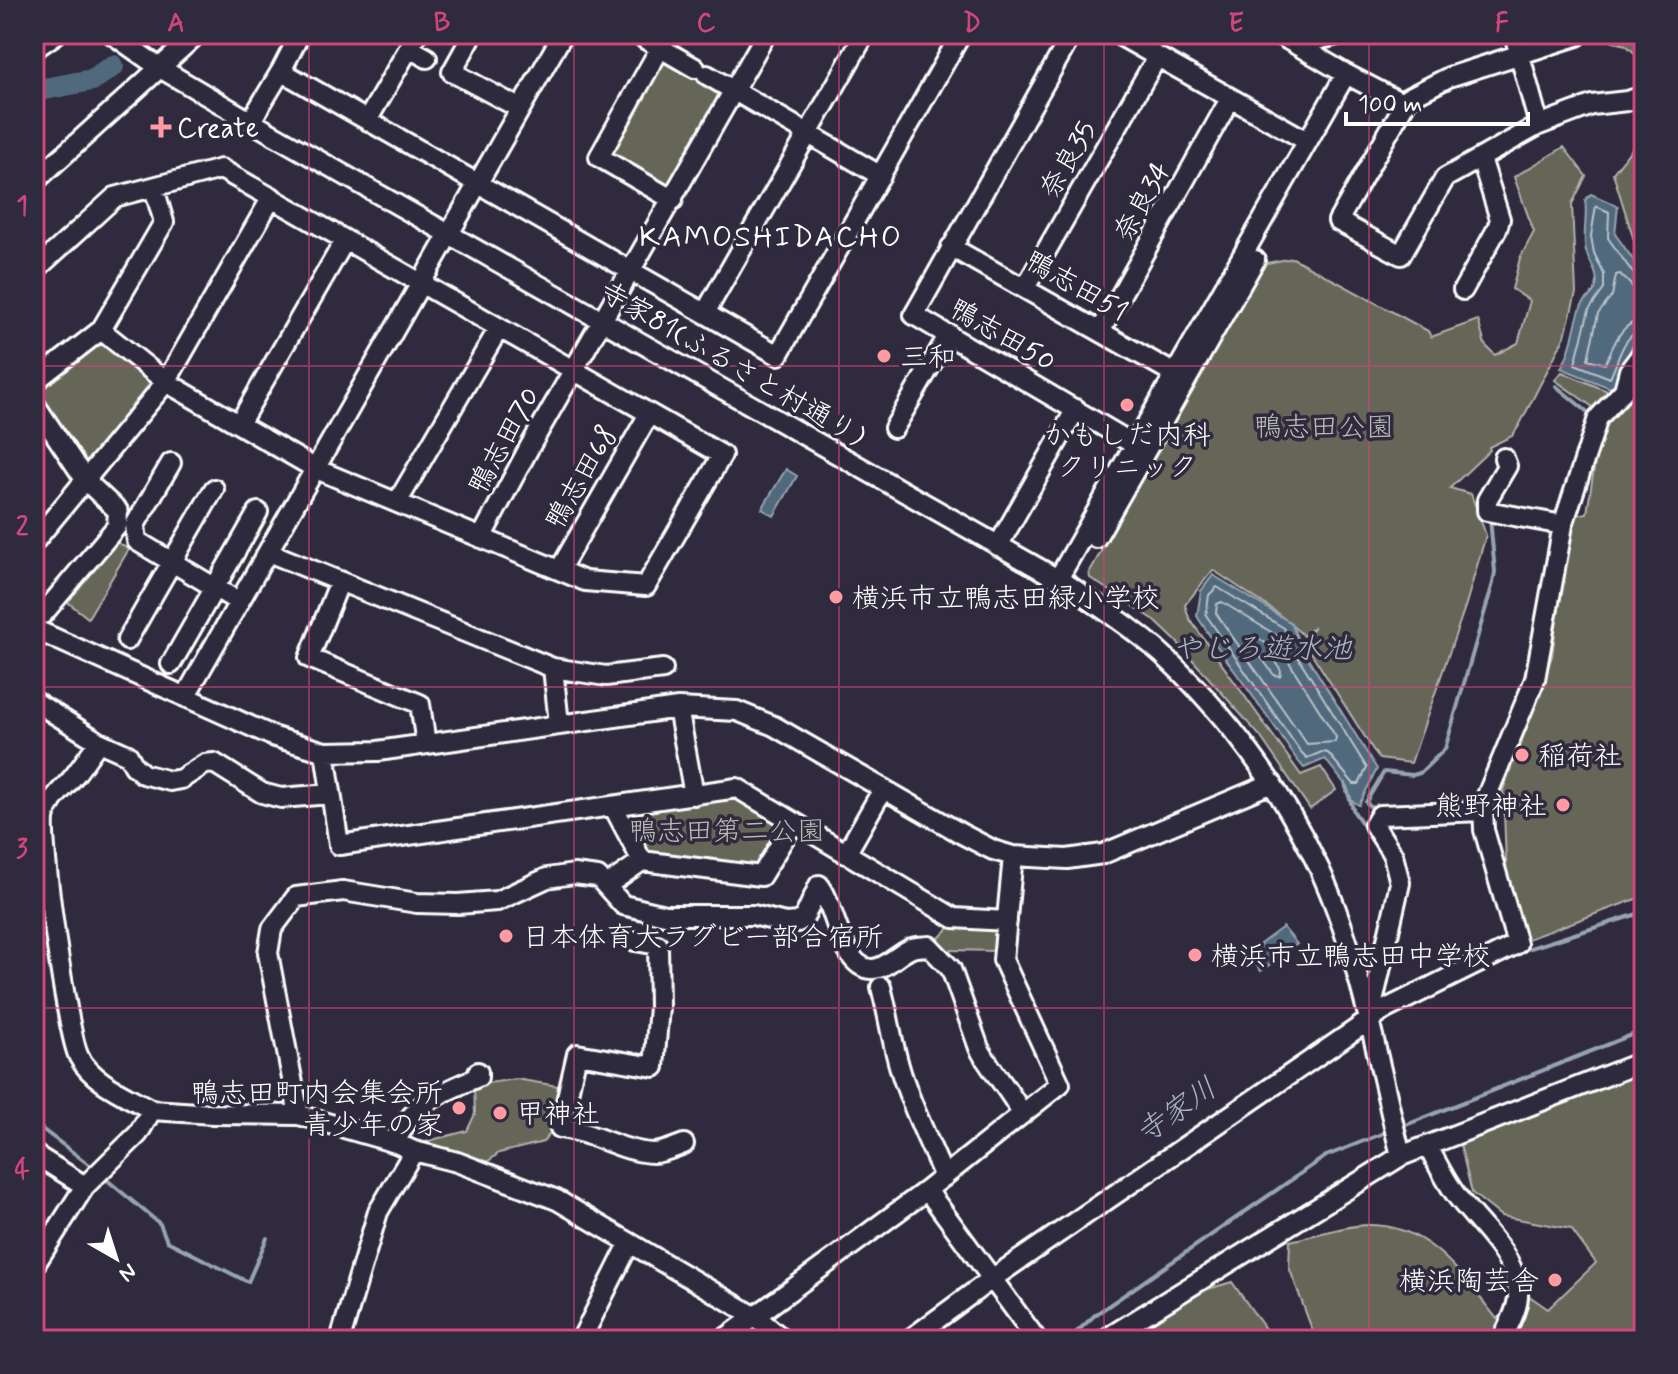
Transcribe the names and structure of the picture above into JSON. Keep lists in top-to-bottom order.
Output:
{
  "streets": {
    "street": [
      "奈良35",
      "奈良34",
      "鴨志田51",
      "鴨志田50",
      "寺家81(ふるさと村通り)",
      "鴨志田70",
      "鴨志田68"
    ]
  },
  "crossings": [
    ["奈良35", "鴨志田51"],
    ["奈良34", "鴨志田51"],
    ["鴨志田51", "鴨志田50"],
    ["寺家81(ふるさと村通り)", "鴨志田70"]
  ],
  "districts": ["KAMOSHIDACHO"],
  "water": ["やじろ遊水池", "寺家川"],
  "parks": ["鴨志田公園", "鴨志田第二公園"],
  "places": {
    "health": ["Create"],
    "other": [
      "三和",
      "かもしだ内科 クリニック",
      "横浜市立鴨志田緑小学校",
      "稲荷社",
      "熊野神社",
      "日本体育大ラグビー部合宿所",
      "横浜市立鴨志田中学校",
      "鴨志田町内会集会所 青少年の家",
      "甲神社",
      "横浜陶芸舎"
    ]
  },
  "scale_bar": "100 m",
  "north": "bottom right",
  "grid": {
    "columns": [
      "A",
      "B",
      "C",
      "D",
      "E",
      "F"
    ],
    "rows": [
      "1",
      "2",
      "3",
      "4"
    ]
  }
}
